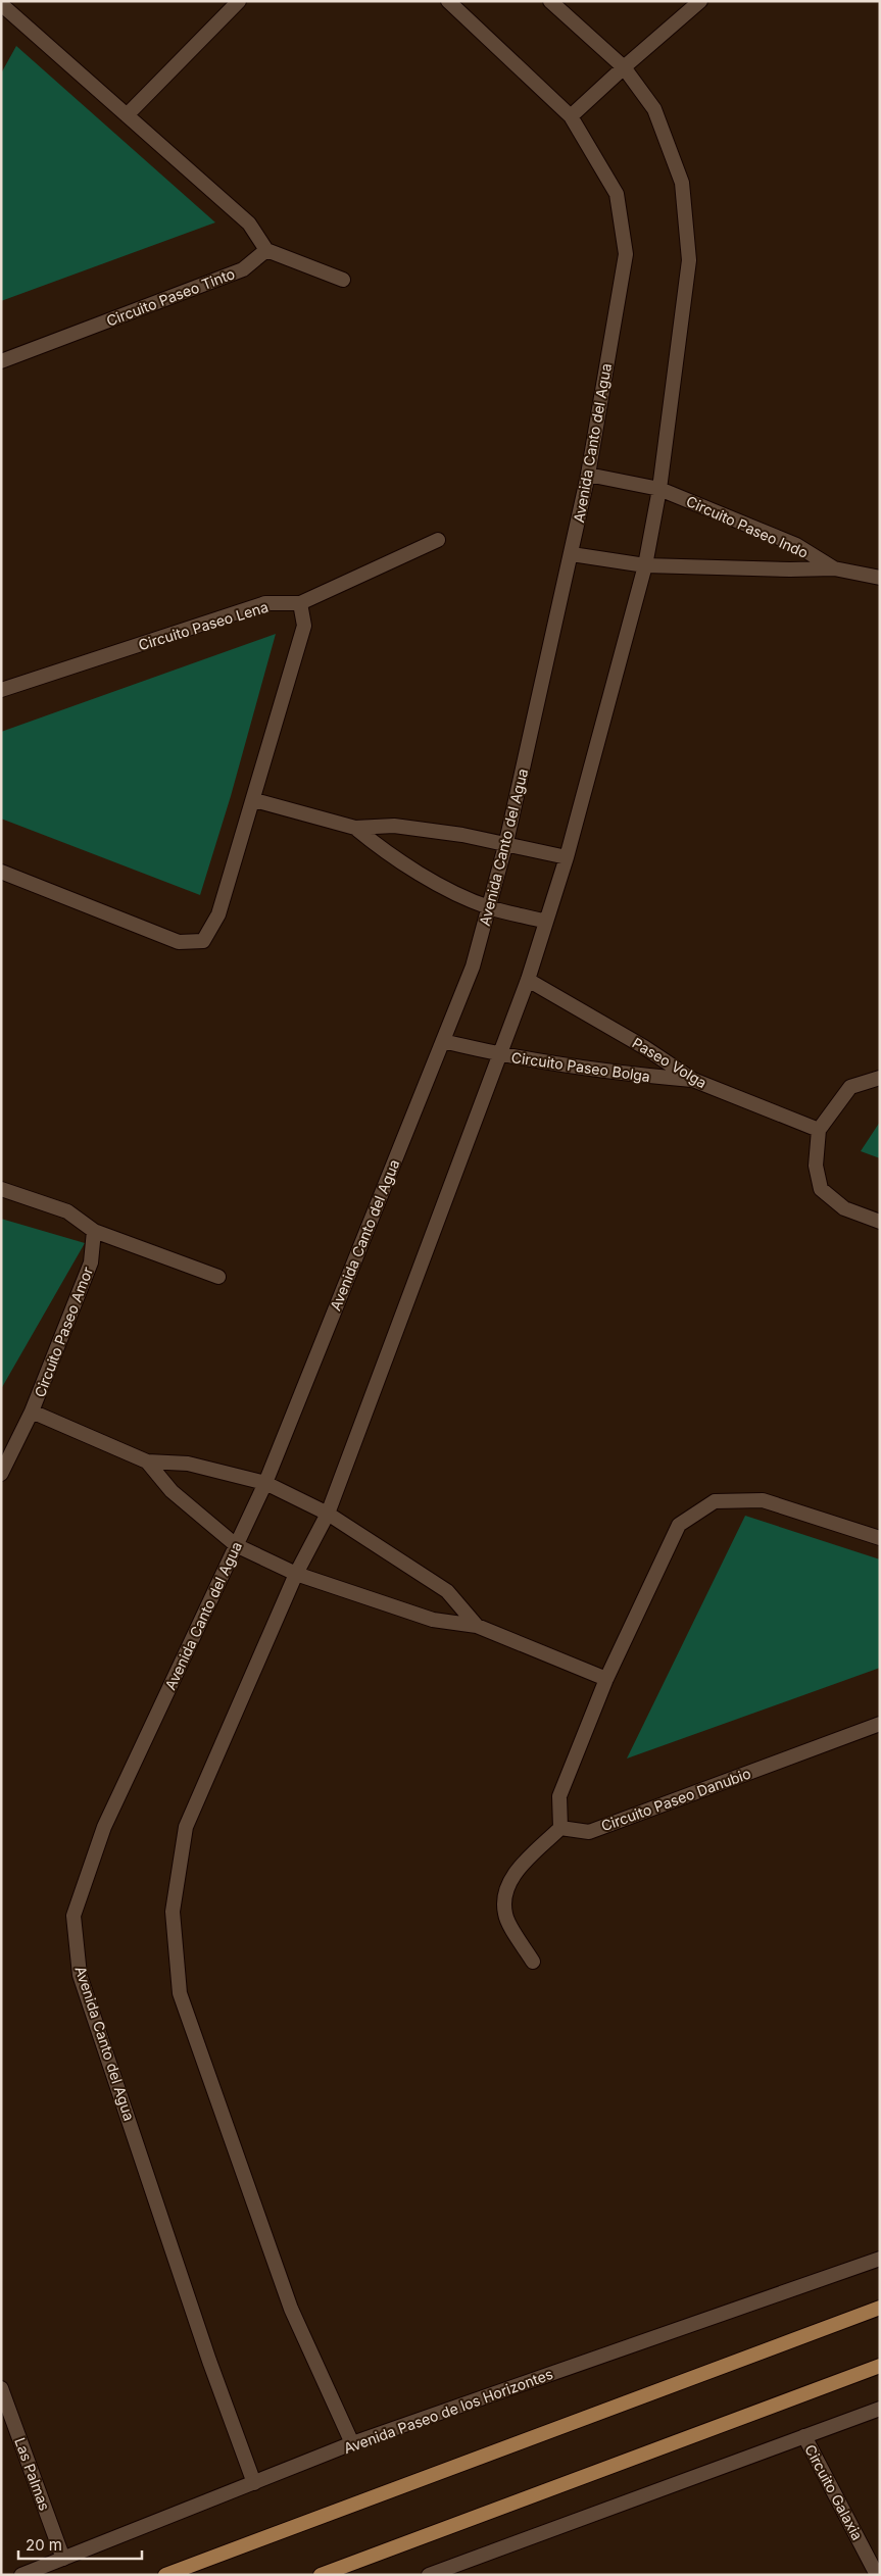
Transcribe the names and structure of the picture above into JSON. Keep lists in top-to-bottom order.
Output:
{
  "streets": {
    "street": [
      "Circuito Paseo Tinto",
      "Avenida Canto del Agua",
      "Circuito Paseo Indo",
      "Circuito Paseo Lena",
      "Paseo Volga",
      "Circuito Paseo Bolga",
      "Circuito Paseo Amor",
      "Circuito Paseo Danubio",
      "Avenida Paseo de los Horizontes",
      "Las Palmas",
      "Circuito Galaxia"
    ]
  },
  "crossings": [
    ["Avenida Canto del Agua", "Circuito Paseo Indo"],
    ["Avenida Canto del Agua", "Circuito Paseo Bolga"],
    ["Avenida Canto del Agua", "Circuito Paseo Amor"],
    ["Avenida Canto del Agua", "Avenida Paseo de los Horizontes"],
    ["Paseo Volga", "Circuito Paseo Bolga"],
    ["Avenida Paseo de los Horizontes", "Las Palmas"]
  ],
  "scale_bar": "20 m"
}
